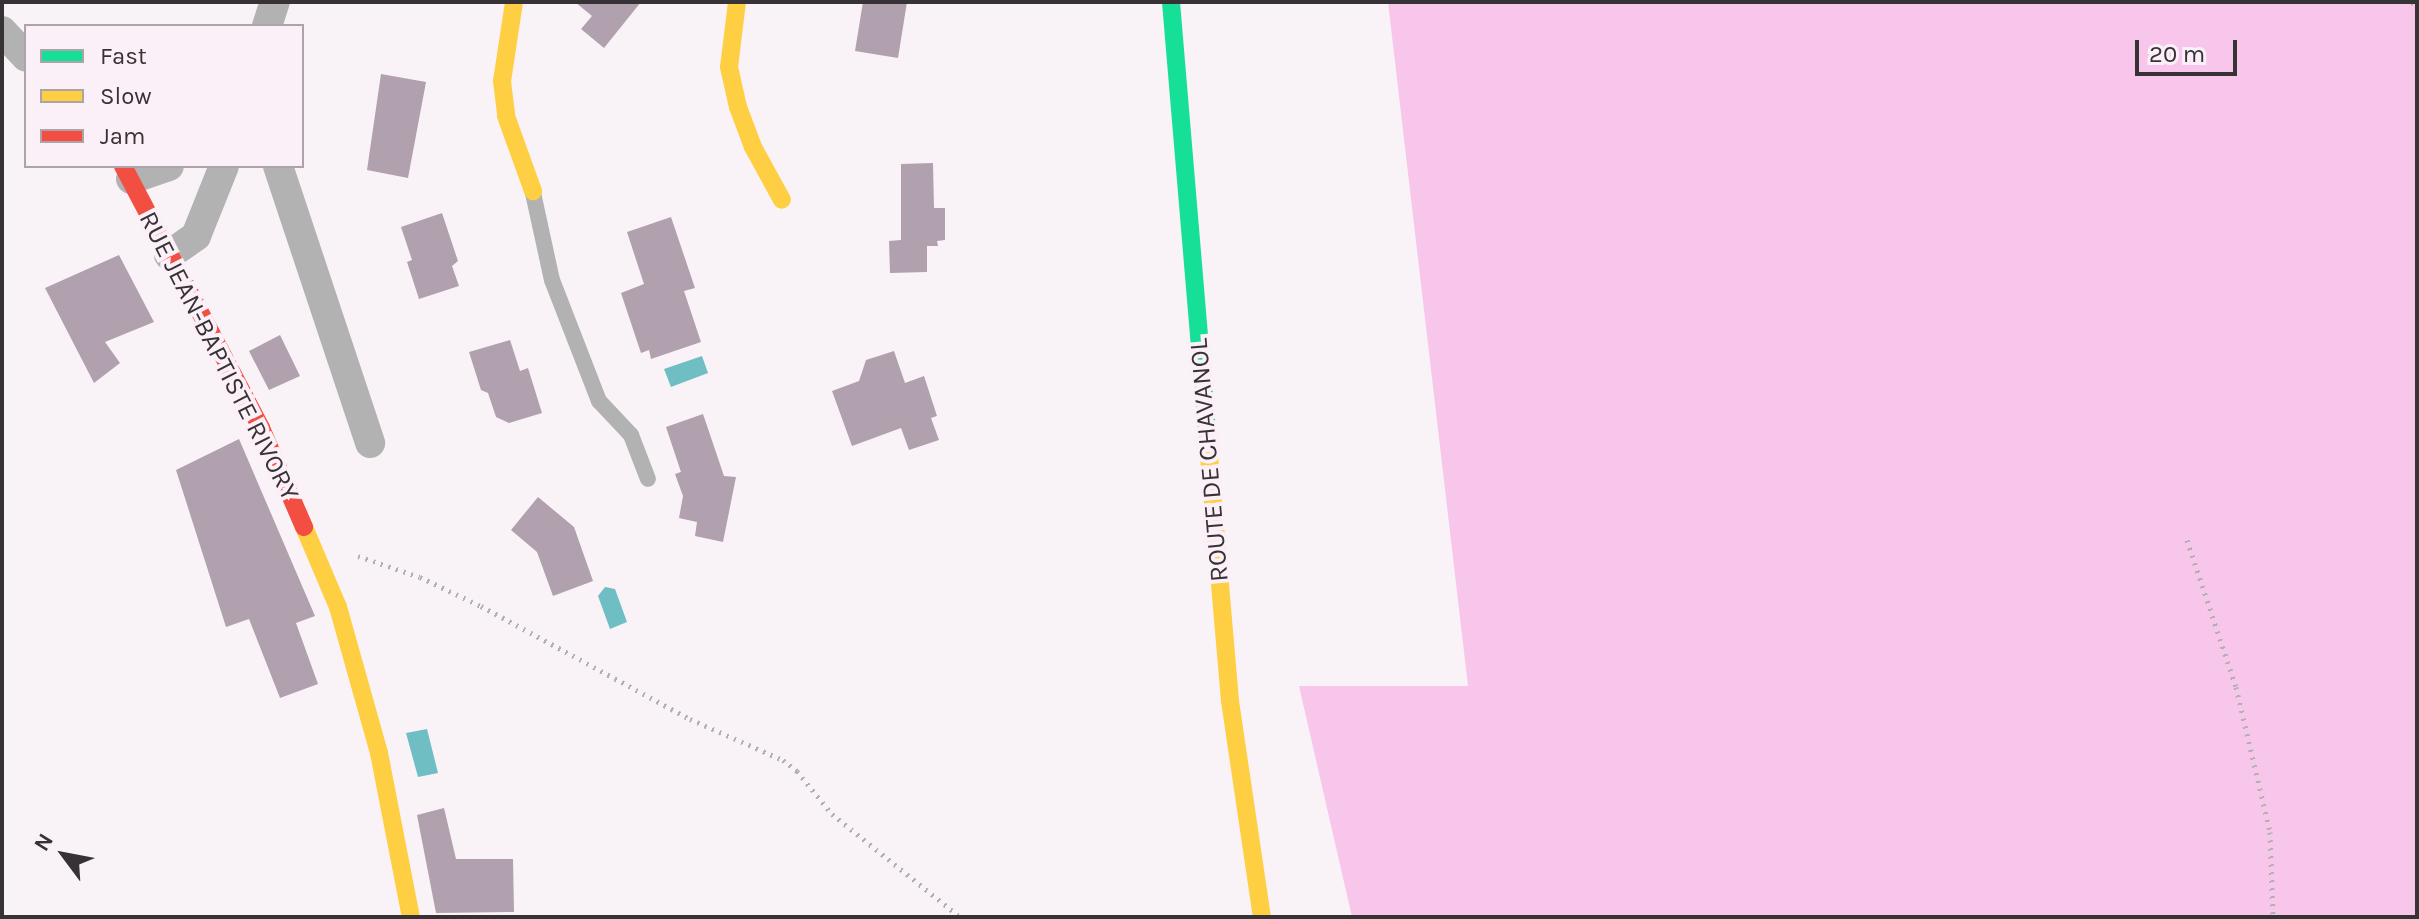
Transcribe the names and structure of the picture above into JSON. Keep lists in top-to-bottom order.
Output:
{
  "streets": {
    "street": ["RUE JEAN-BAPTISTE RIVORY", "ROUTE DE CHAVANOL"]
  },
  "legend": ["Fast", "Slow", "Jam"],
  "scale_bar": "20 m",
  "north": "top left"
}
